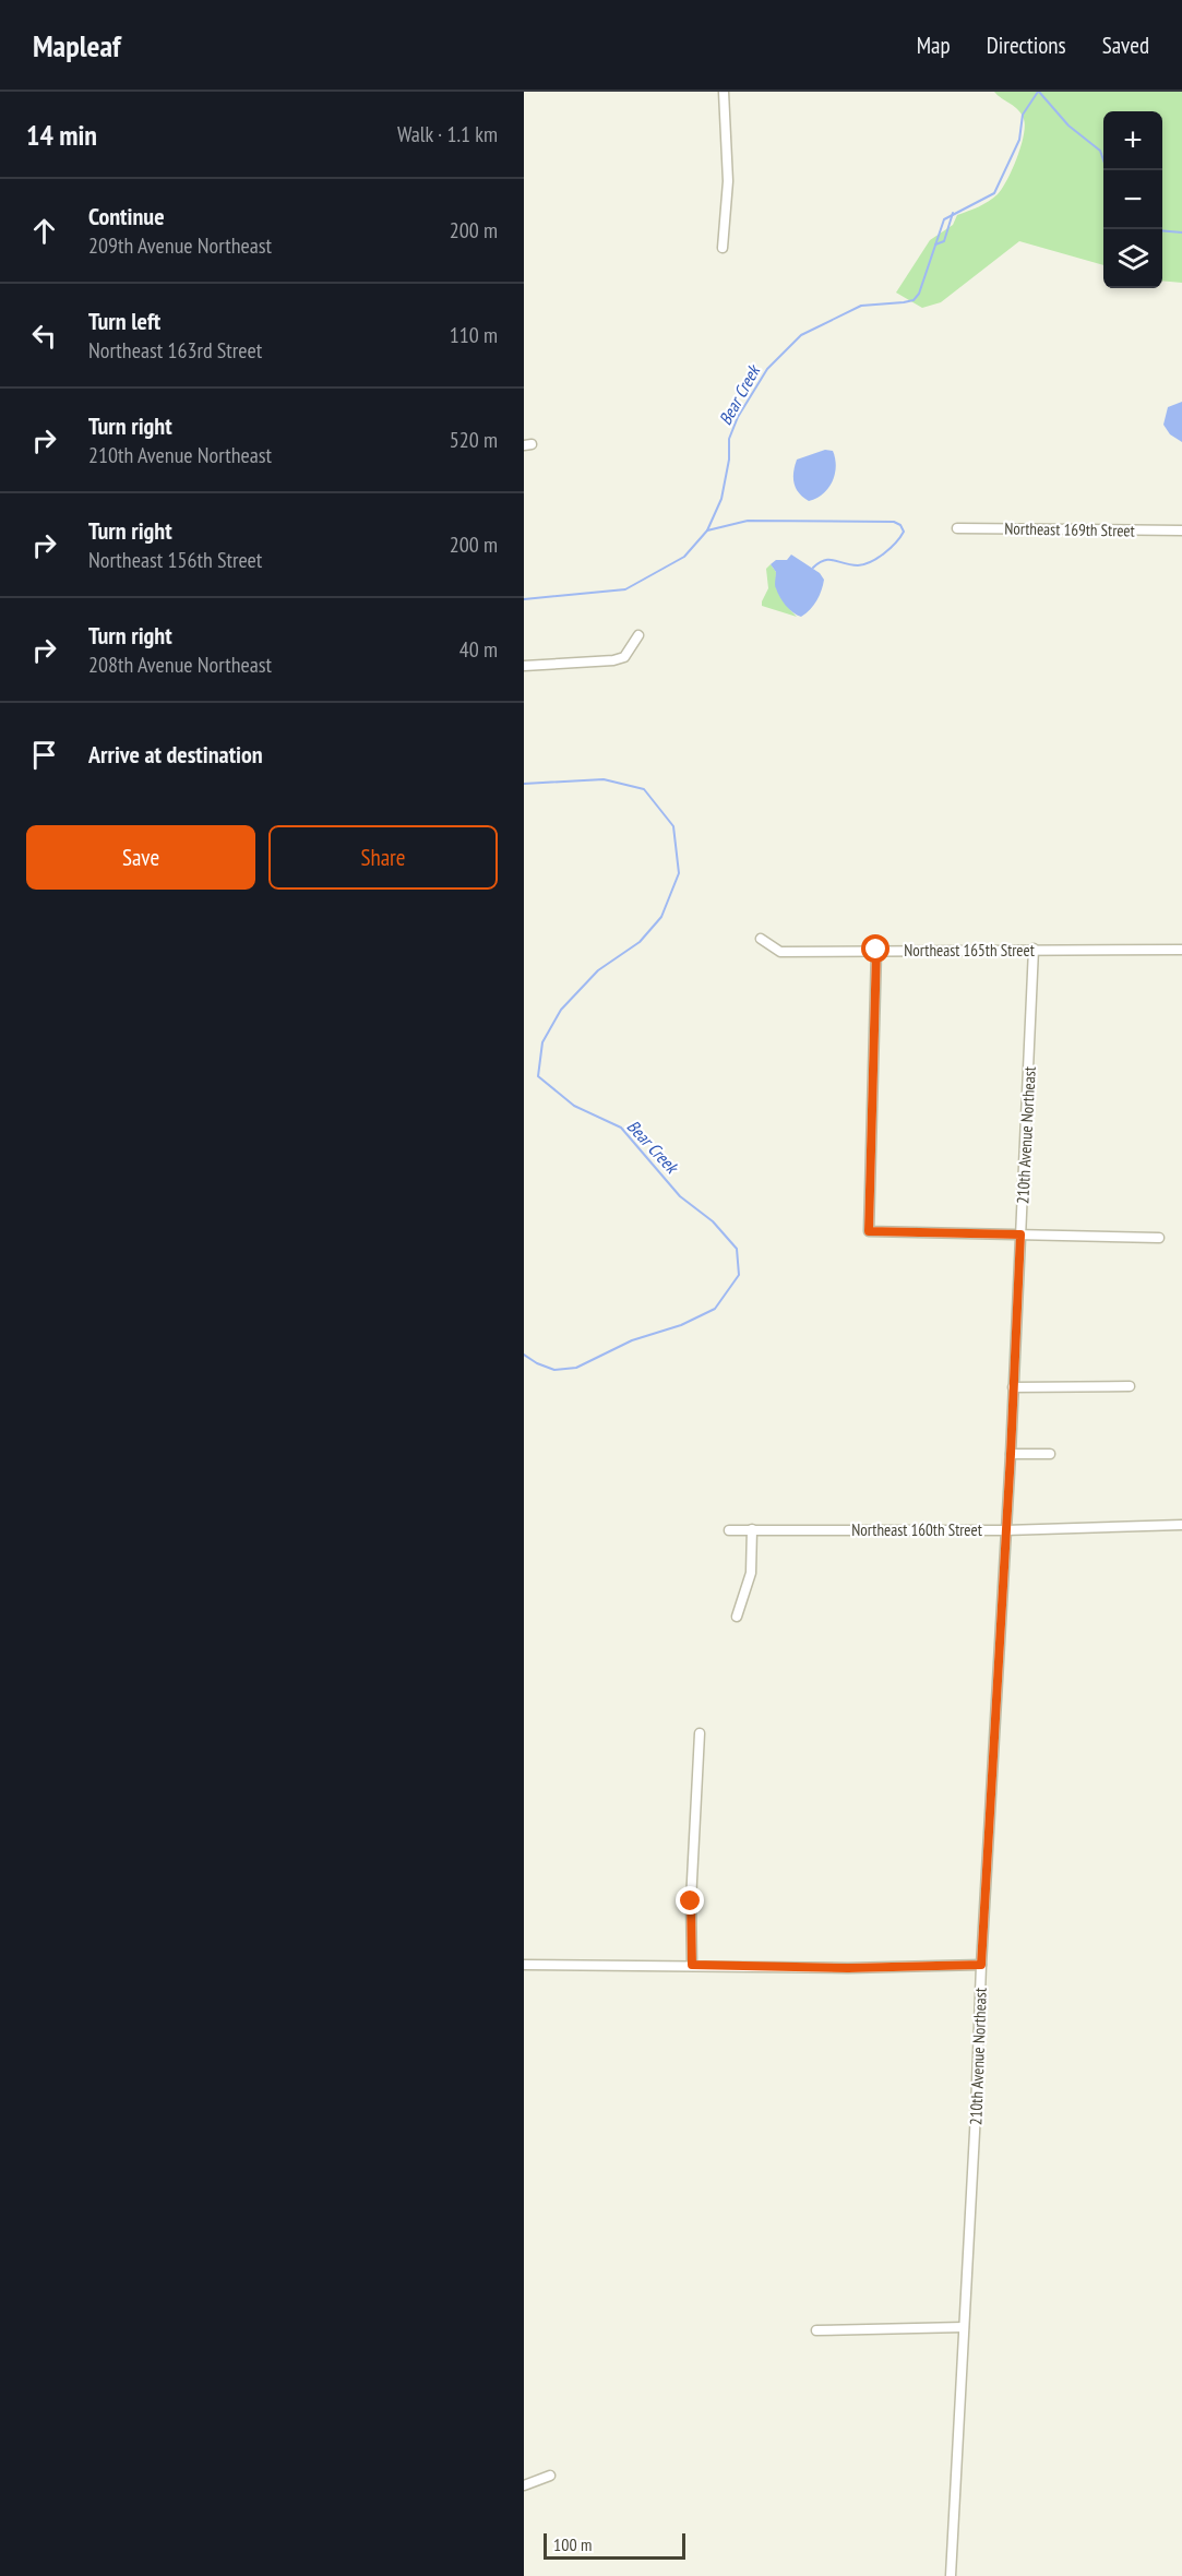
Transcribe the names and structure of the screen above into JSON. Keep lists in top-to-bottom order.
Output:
{
  "streets": {
    "street": [
      "Northeast 169th Street",
      "Northeast 165th Street",
      "210th Avenue Northeast",
      "Northeast 160th Street"
    ]
  },
  "crossings": [
    ["Northeast 165th Street", "210th Avenue Northeast"],
    ["210th Avenue Northeast", "Northeast 160th Street"]
  ],
  "water": ["Bear Creek"],
  "scale_bar": "100 m",
  "page": {
    "header": "Mapleaf",
    "nav": ["Map", "Directions", "Saved"],
    "heading": ["14 min", "Walk · 1.1 km"],
    "map_buttons": ["+", "−"],
    "list": [
      ["Continue", "209th Avenue Northeast", "200 m"],
      ["Turn left", "Northeast 163rd Street", "110 m"],
      ["Turn right", "210th Avenue Northeast", "520 m"],
      ["Turn right", "Northeast 156th Street", "200 m"],
      ["Turn right", "208th Avenue Northeast", "40 m"],
      "Arrive at destination"
    ],
    "buttons": ["Save", "Share"],
    "scale": "100 m"
  }
}
